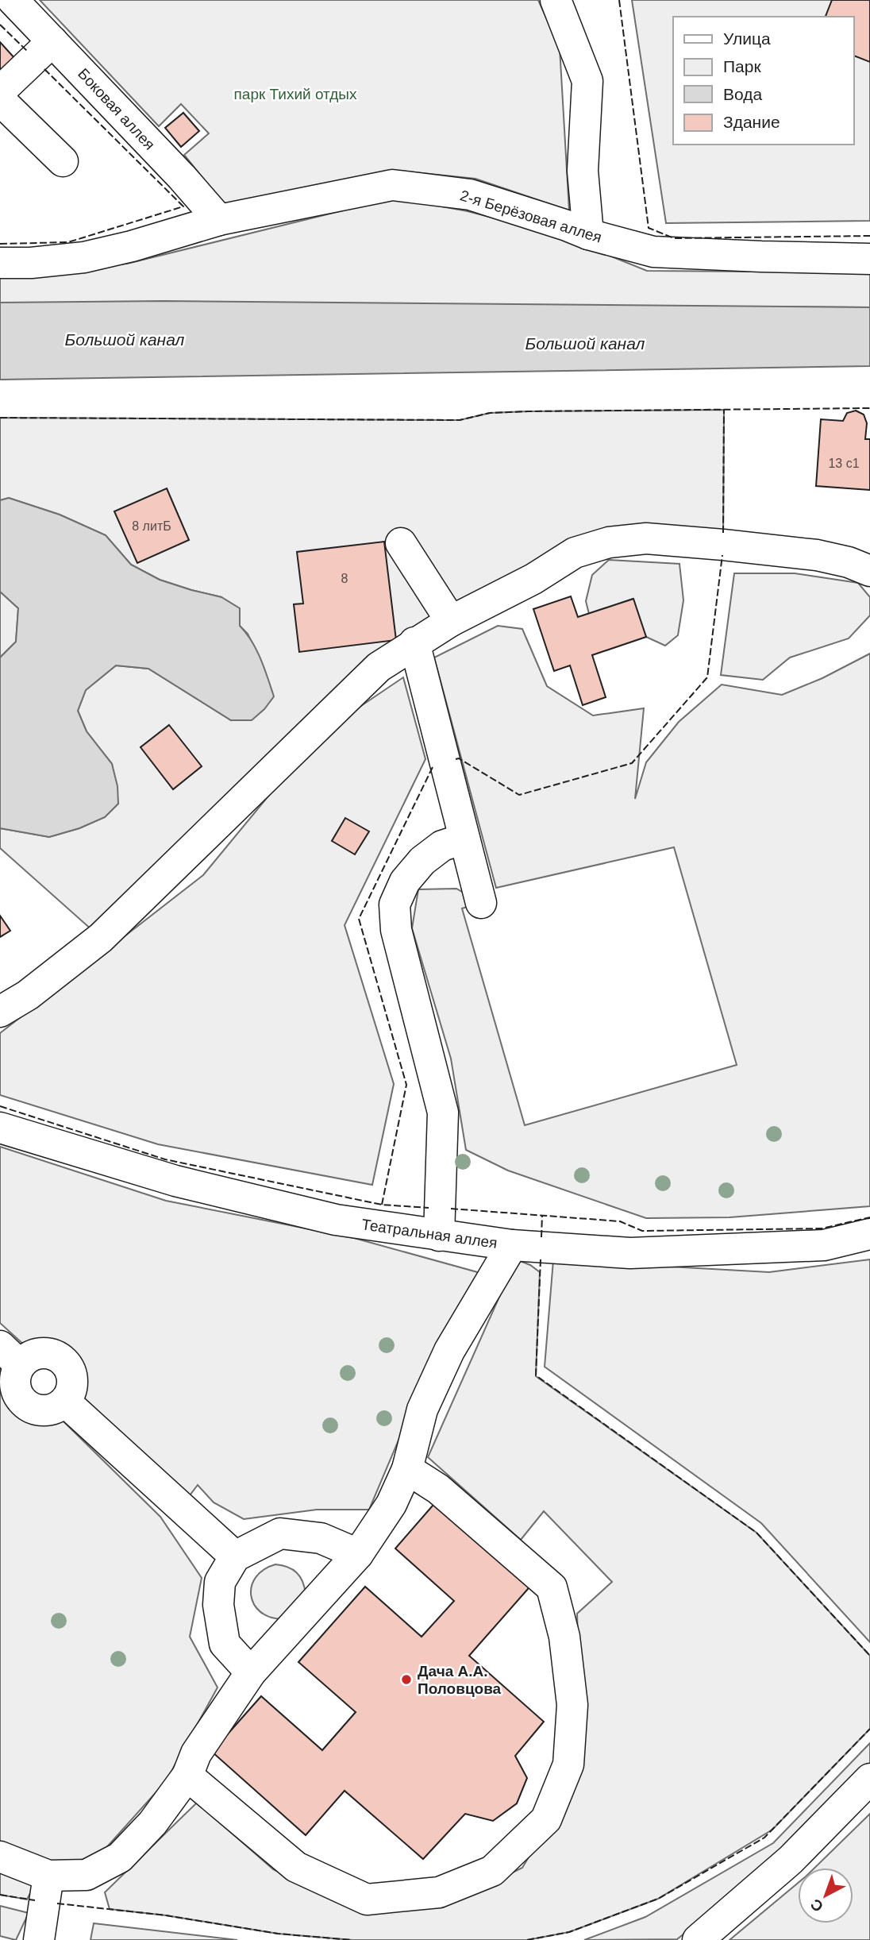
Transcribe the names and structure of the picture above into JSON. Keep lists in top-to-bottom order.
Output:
{
  "streets": {
    "street": ["Боковая аллея", "2-я Берёзовая аллея", "Театральная аллея"]
  },
  "crossings": [
    ["Боковая аллея", "2-я Берёзовая аллея"]
  ],
  "water": ["Большой канал"],
  "parks": ["парк Тихий отдых"],
  "places": ["Дача А.А. Половцова"],
  "house_numbers": ["13 с1", "8 литБ", "8"],
  "legend": [
    "Улица",
    "Парк",
    "Вода",
    "Здание"
  ],
  "north": "bottom left"
}
